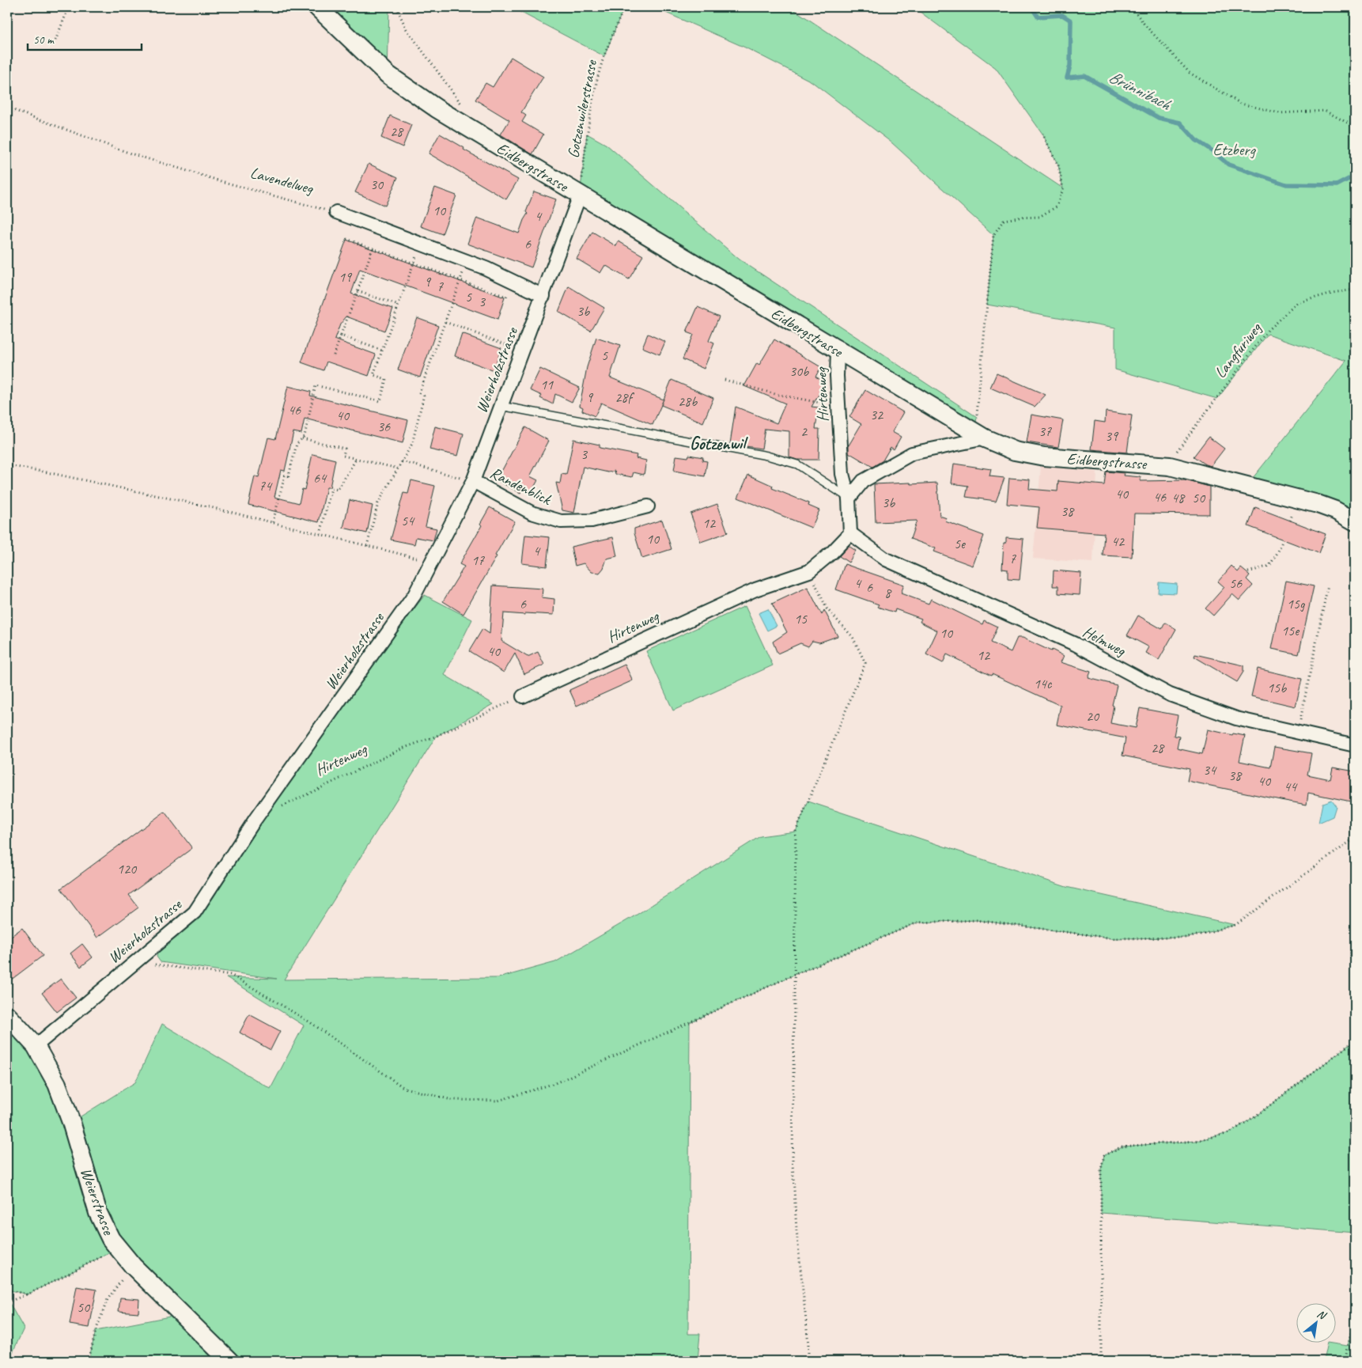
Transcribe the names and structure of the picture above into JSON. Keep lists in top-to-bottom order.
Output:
{
  "streets": {
    "street": [
      "Eidbergstrasse",
      "Weierholzstrasse",
      "Hirtenweg",
      "Randenblick",
      "Helmweg",
      "Weierstrasse"
    ],
    "path": ["Gotzenwilerstrasse", "Lavendelweg", "Langfuriweg"]
  },
  "crossings": [
    ["Gotzenwilerstrasse", "Eidbergstrasse"],
    ["Gotzenwilerstrasse", "Weierholzstrasse"],
    ["Eidbergstrasse", "Langfuriweg"],
    ["Eidbergstrasse", "Weierholzstrasse"],
    ["Eidbergstrasse", "Hirtenweg"],
    ["Weierholzstrasse", "Hirtenweg"],
    ["Weierholzstrasse", "Randenblick"],
    ["Weierholzstrasse", "Weierstrasse"],
    ["Hirtenweg", "Helmweg"]
  ],
  "districts": ["Gotzenwil"],
  "water": ["Brünnibach"],
  "parks": ["Etzberg"],
  "house_numbers": [
    "28",
    "30",
    "10",
    "4",
    "6",
    "19",
    "9",
    "7",
    "5",
    "3",
    "3b",
    "5",
    "30b",
    "11",
    "9",
    "28f",
    "28b",
    "46",
    "32",
    "40",
    "36",
    "2",
    "37",
    "39",
    "3",
    "64",
    "74",
    "40",
    "46",
    "48",
    "50",
    "3b",
    "38",
    "54",
    "12",
    "10",
    "42",
    "5e",
    "4",
    "7",
    "17",
    "4",
    "56",
    "6",
    "8",
    "6",
    "15g",
    "15",
    "15e",
    "10",
    "40",
    "12",
    "14c",
    "15b",
    "20",
    "28",
    "34",
    "38",
    "40",
    "44",
    "120",
    "50"
  ],
  "scale_bar": "50 m",
  "north": "top right"
}
